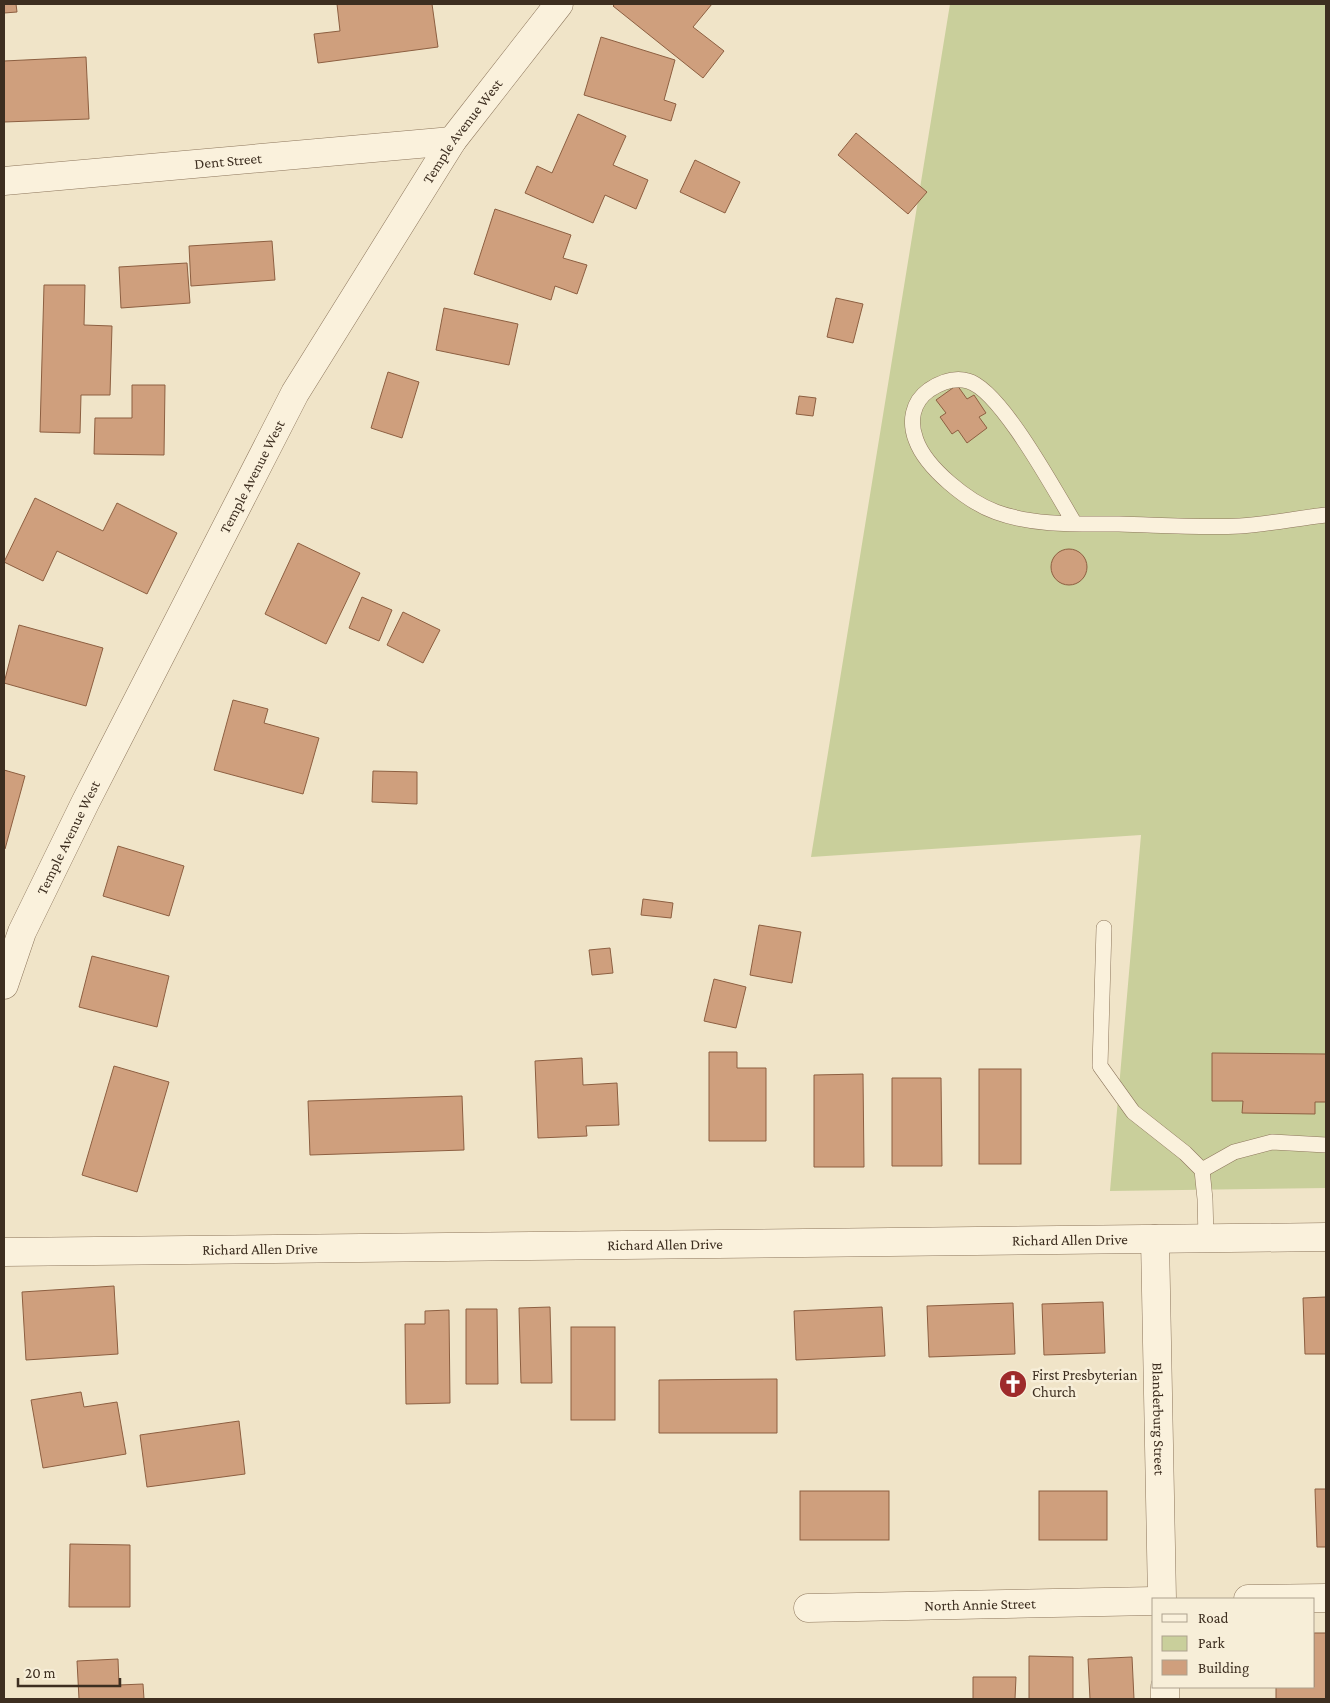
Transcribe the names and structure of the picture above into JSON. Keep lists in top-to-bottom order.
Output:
{
  "streets": {
    "street": [
      "Temple Avenue West",
      "Dent Street",
      "Richard Allen Drive",
      "Blanderburg Street",
      "North Annie Street"
    ]
  },
  "crossings": [
    ["Temple Avenue West", "Dent Street"],
    ["Richard Allen Drive", "Blanderburg Street"]
  ],
  "places": {
    "church": ["First Presbyterian Church"]
  },
  "legend": ["Road", "Park", "Building"],
  "scale_bar": "20 m"
}
